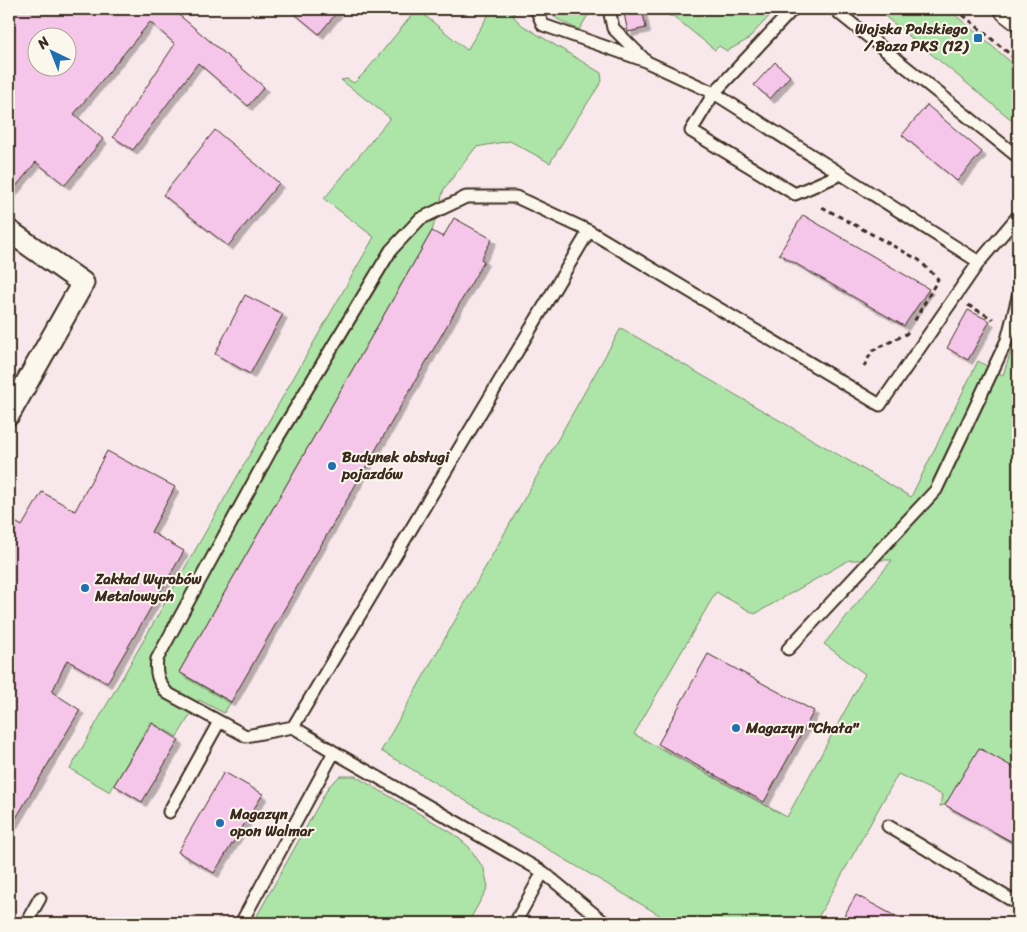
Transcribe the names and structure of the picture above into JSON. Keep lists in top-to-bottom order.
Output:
{
  "places": {
    "transit": ["Wojska Polskiego / Baza PKS (12)"],
    "other": [
      "Budynek obsługi pojazdów",
      "Zakład Wyrobów Metalowych",
      "Magazyn \"Chata\"",
      "Magazyn opon Walmar"
    ]
  },
  "north": "top left"
}
